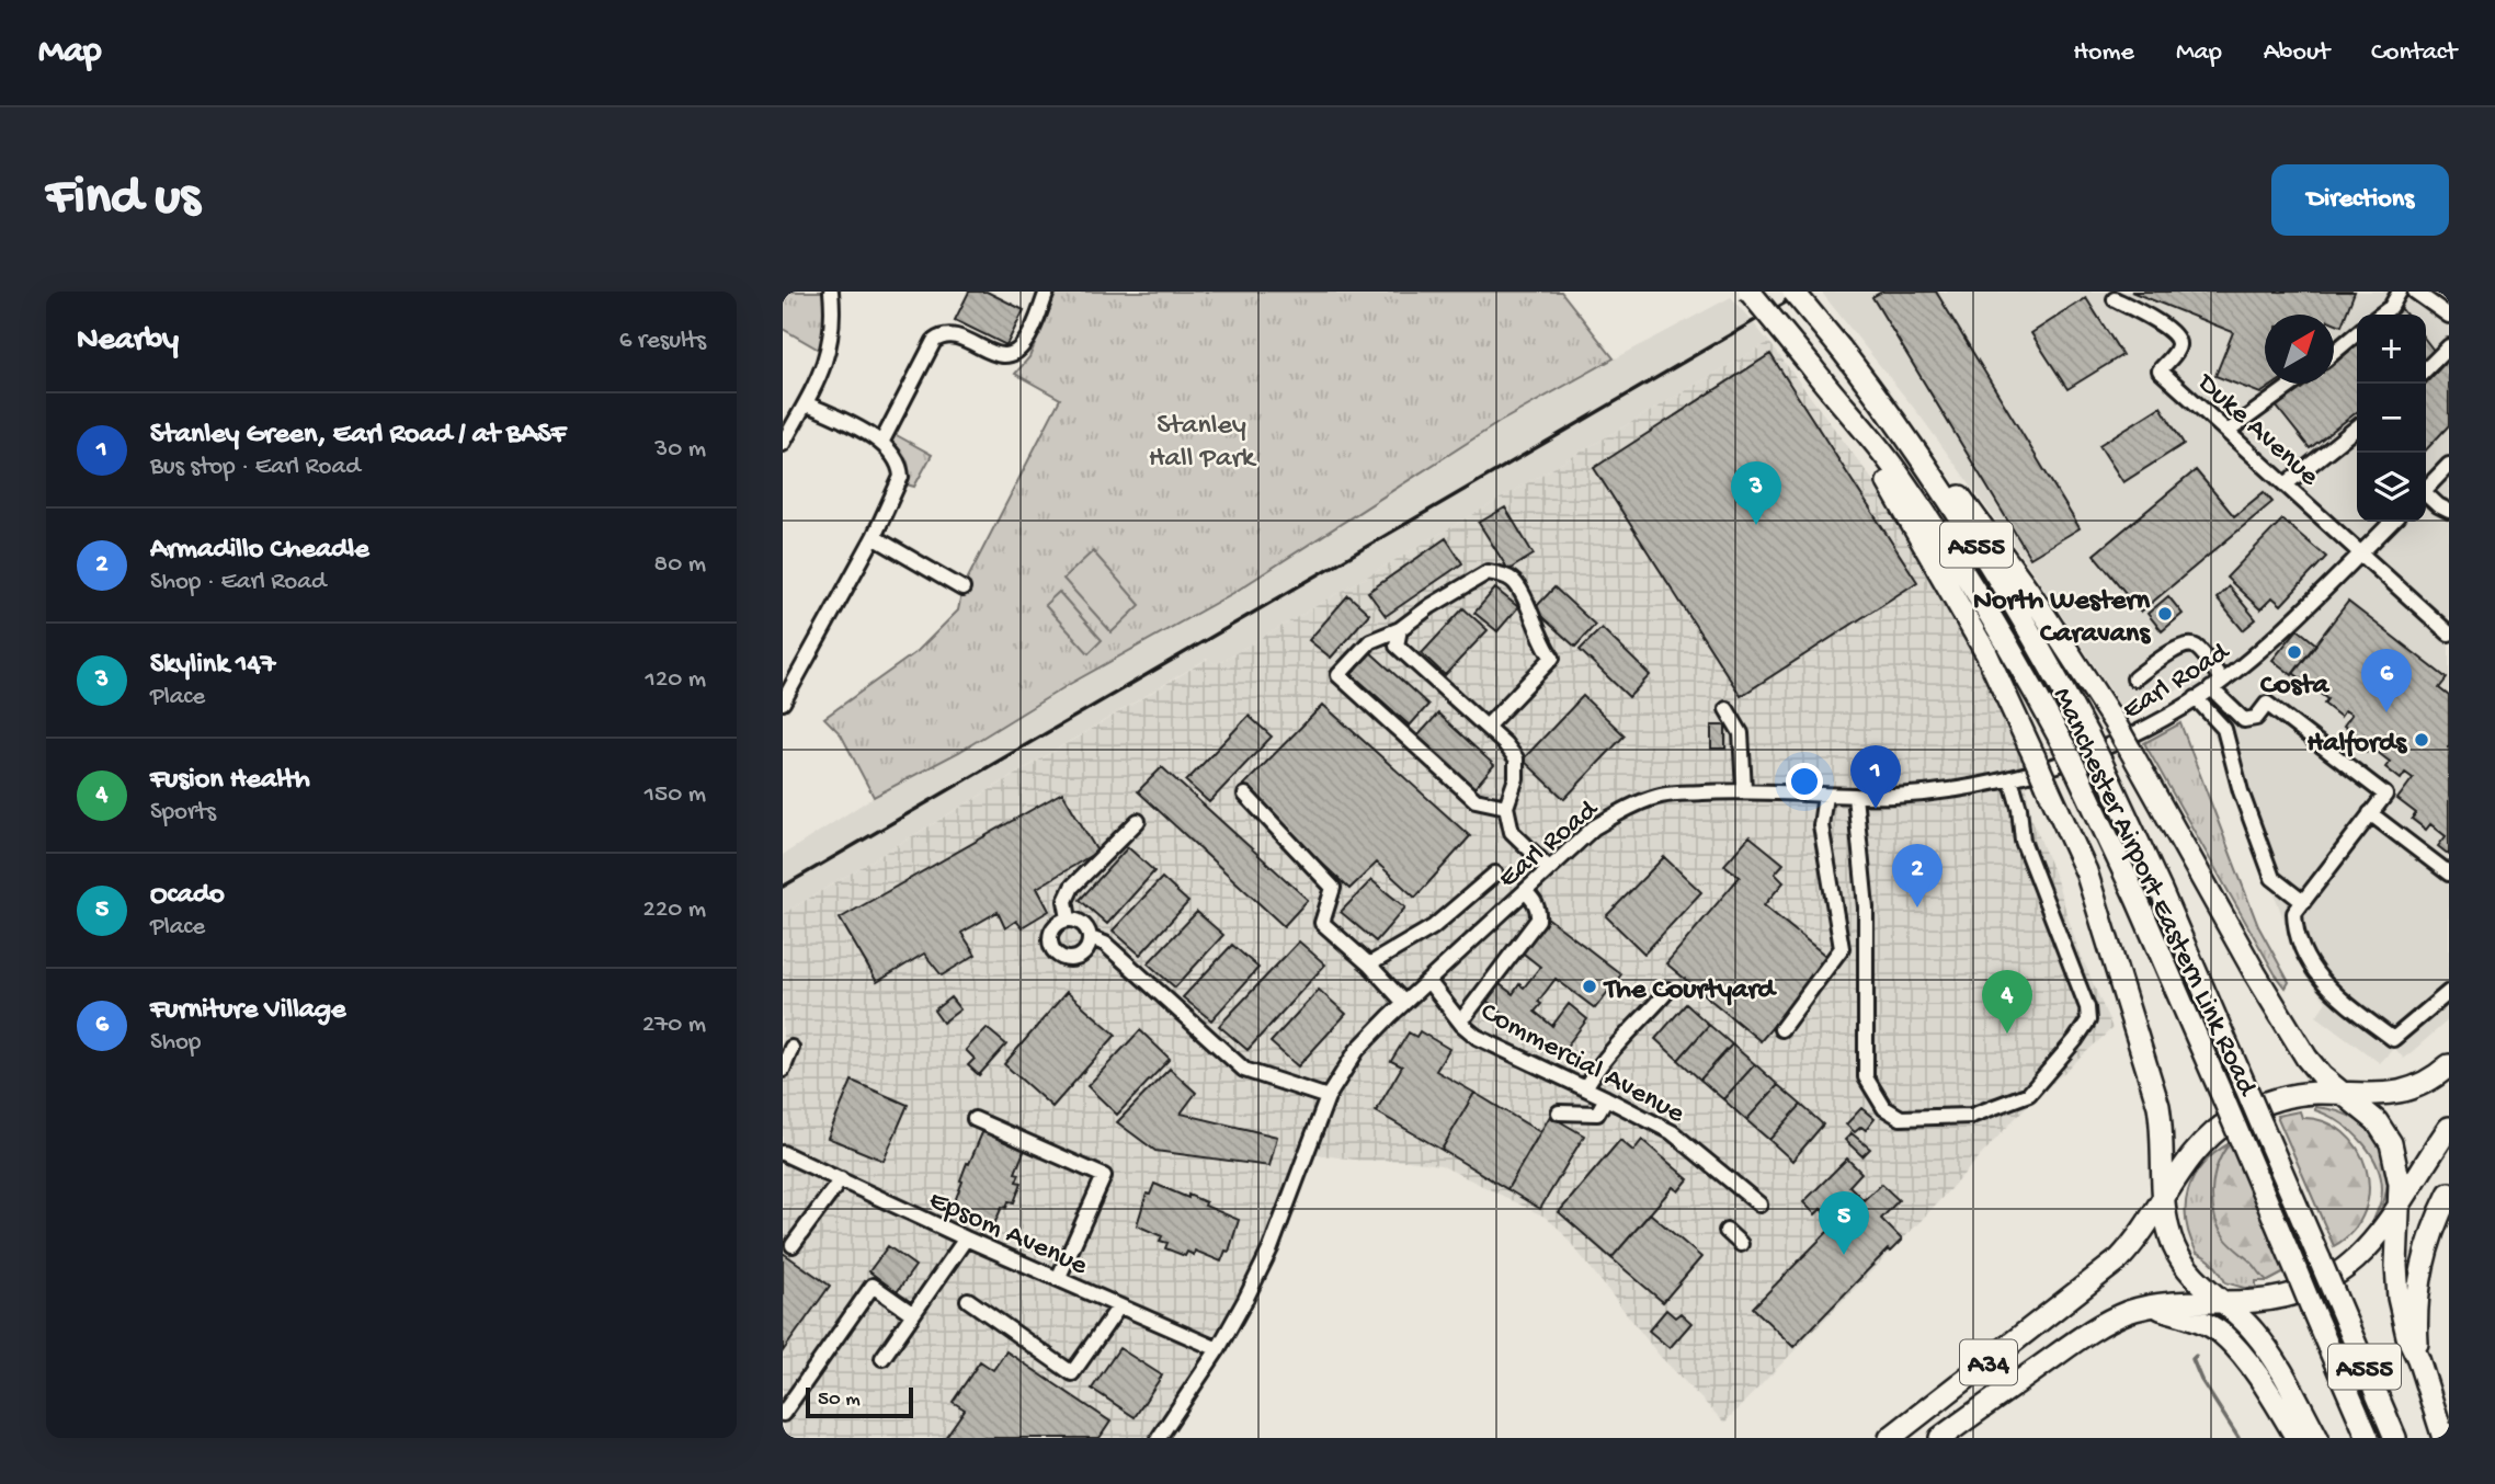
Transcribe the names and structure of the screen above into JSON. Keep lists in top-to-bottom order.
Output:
{
  "streets": {
    "highway": ["A555", "Manchester Airport Eastern Link Road", "A34"],
    "street": [
      "Duke Avenue",
      "Earl Road",
      "Commercial Avenue",
      "Epsom Avenue"
    ]
  },
  "crossings": [
    ["Duke Avenue", "Earl Road"],
    ["Earl Road", "Commercial Avenue"],
    ["Earl Road", "Epsom Avenue"]
  ],
  "parks": ["Stanley Hall Park"],
  "places": [
    "North Western Caravans",
    "Costa",
    "Halfords",
    "The Courtyard"
  ],
  "scale_bar": "50 m",
  "north": "top right",
  "page": {
    "header": "Map",
    "nav": [
      "Home",
      "Map",
      "About",
      "Contact"
    ],
    "buttons": "Directions",
    "title": "Find us",
    "heading": ["Nearby", "6 results"],
    "map_buttons": ["+", "−"],
    "list": [
      {
        "mark": "1",
        "name": "Stanley Green, Earl Road / at BASF",
        "note": "Bus stop · Earl Road",
        "value": "30 m"
      },
      {
        "mark": "2",
        "name": "Armadillo Cheadle",
        "note": "Shop · Earl Road",
        "value": "80 m"
      },
      {
        "mark": "3",
        "name": "Skylink 147",
        "note": "Place",
        "value": "120 m"
      },
      {
        "mark": "4",
        "name": "Fusion Health",
        "note": "Sports",
        "value": "150 m"
      },
      {
        "mark": "5",
        "name": "Ocado",
        "note": "Place",
        "value": "220 m"
      },
      {
        "mark": "6",
        "name": "Furniture Village",
        "note": "Shop",
        "value": "270 m"
      }
    ],
    "pins": [
      "3",
      "6",
      "1",
      "2",
      "4",
      "5"
    ],
    "scale": "50 m"
  }
}
